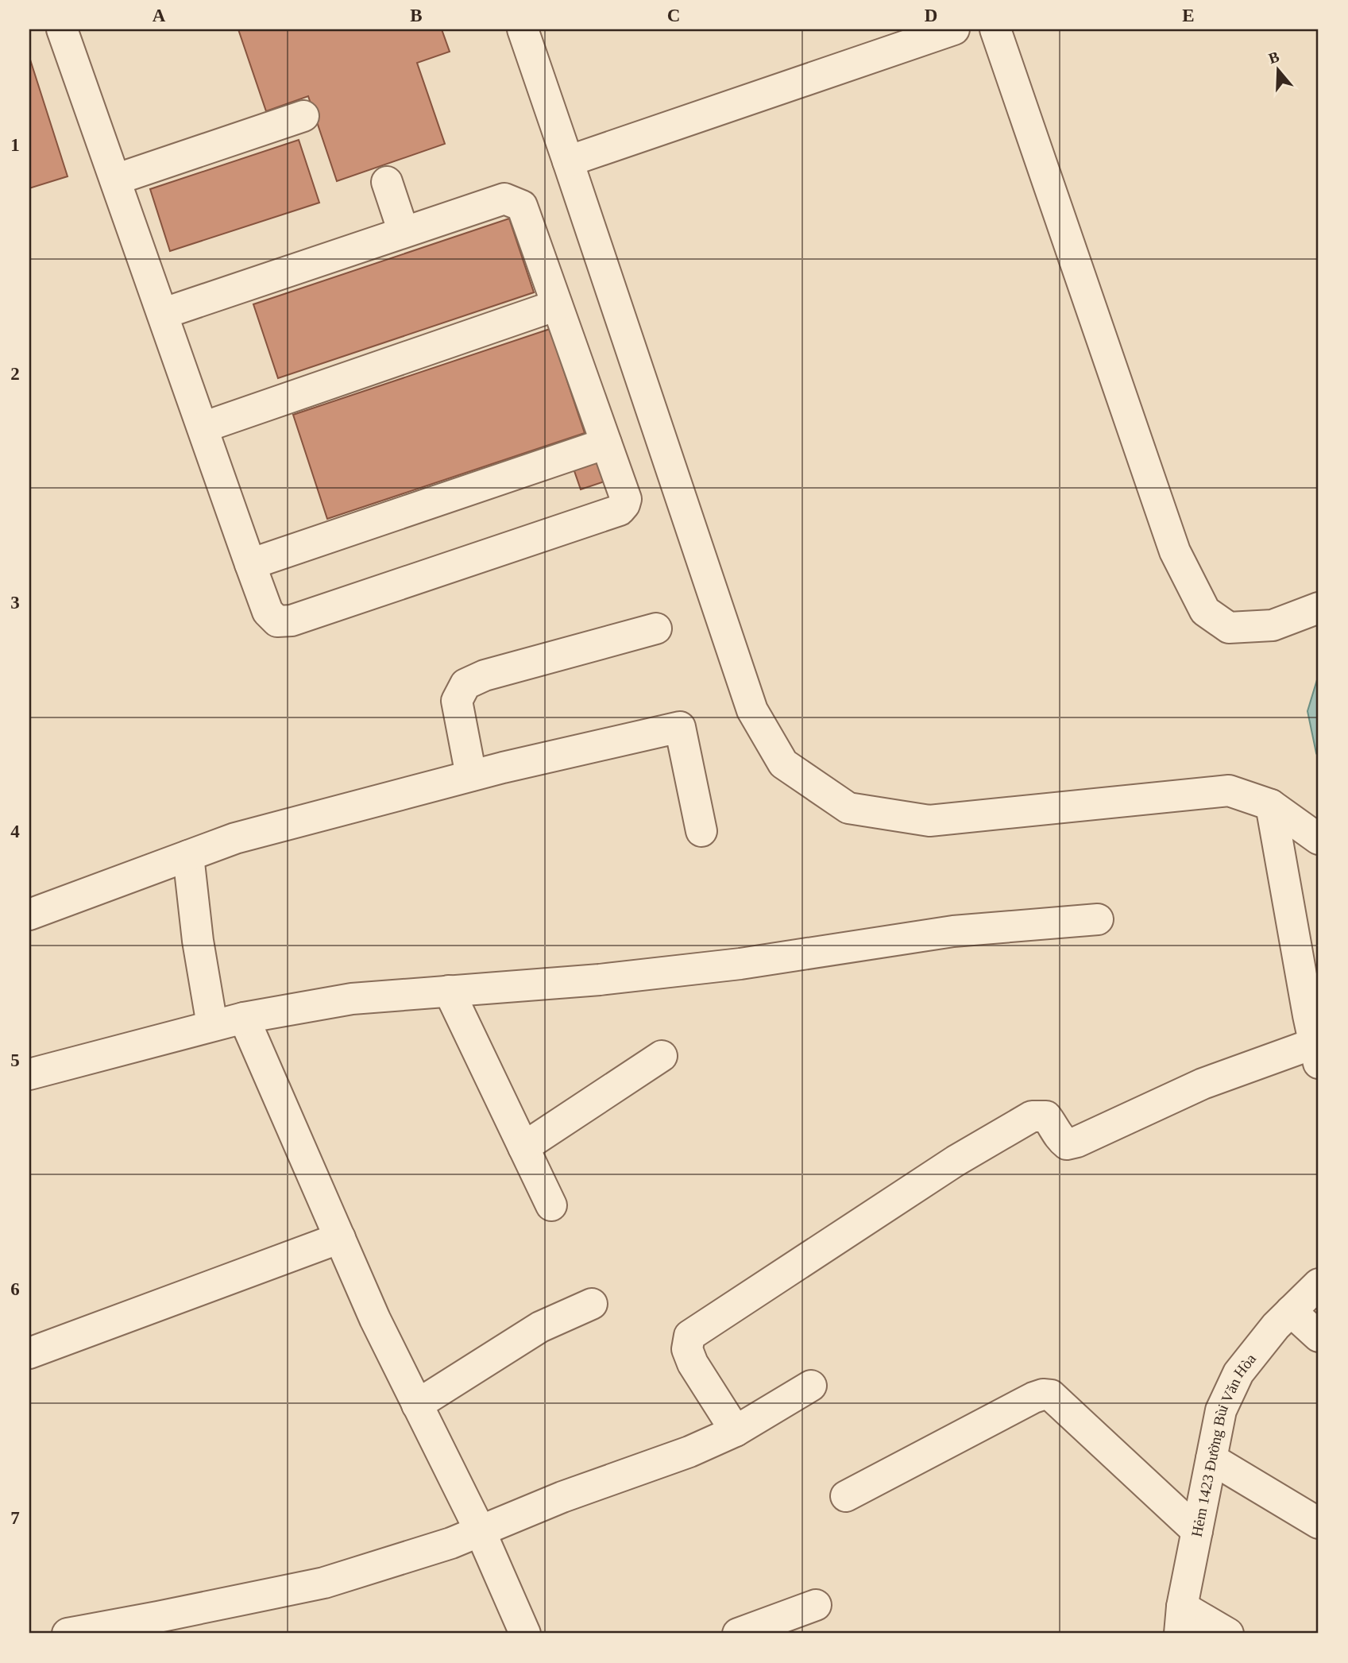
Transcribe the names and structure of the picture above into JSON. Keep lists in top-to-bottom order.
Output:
{
  "streets": {
    "street": ["Hẻm 1423 Đường Bùi Văn Hòa"]
  },
  "north": "top",
  "grid": {
    "columns": [
      "A",
      "B",
      "C",
      "D",
      "E"
    ],
    "rows": [
      "1",
      "2",
      "3",
      "4",
      "5",
      "6",
      "7"
    ]
  }
}
